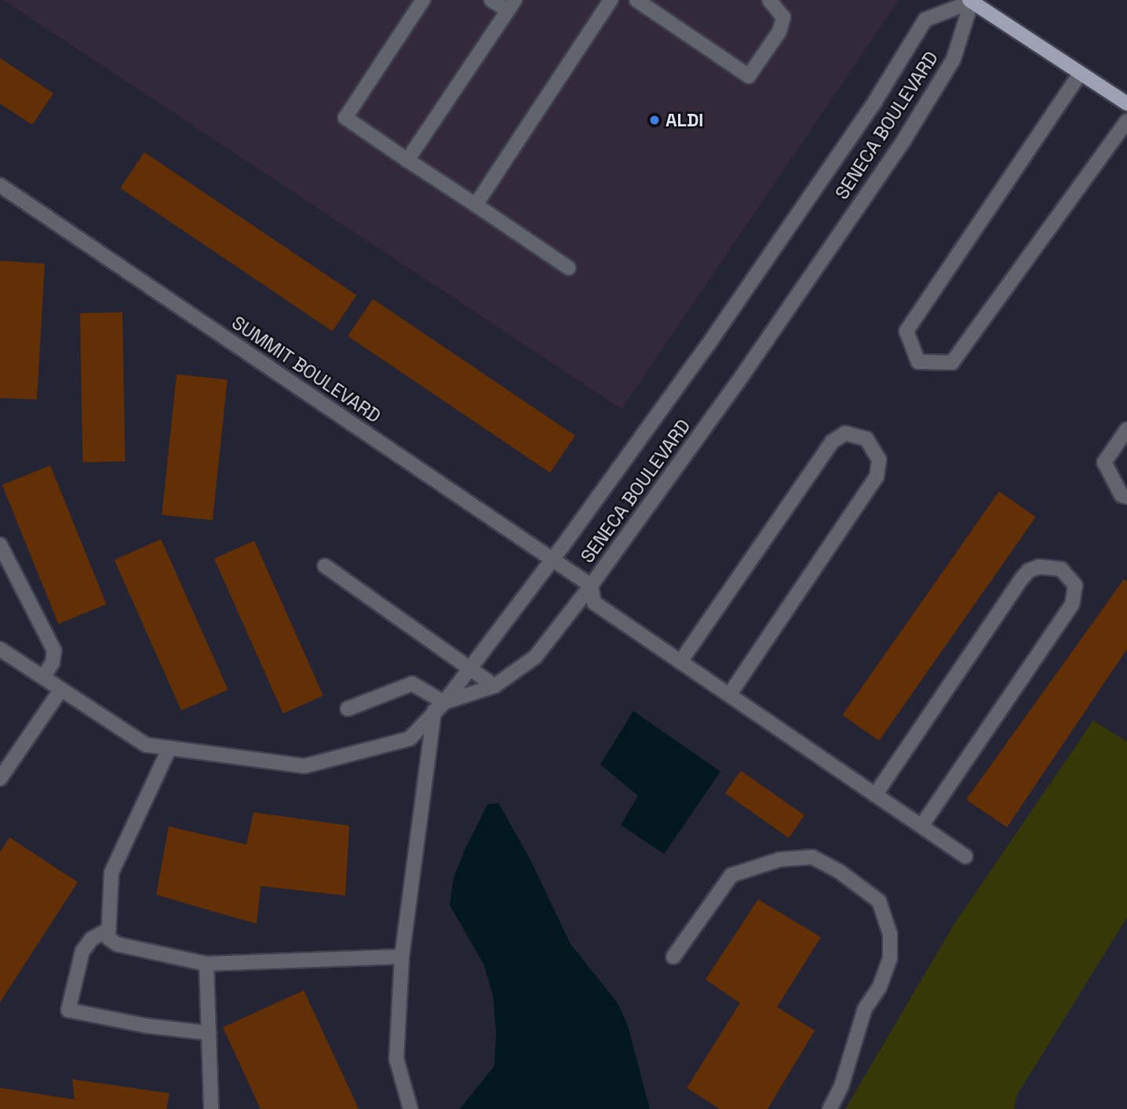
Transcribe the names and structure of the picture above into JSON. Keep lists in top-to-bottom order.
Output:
{
  "streets": {
    "street": ["SENECA BOULEVARD", "SUMMIT BOULEVARD"]
  },
  "crossings": [
    ["SENECA BOULEVARD", "SUMMIT BOULEVARD"]
  ],
  "places": ["ALDI"]
}
